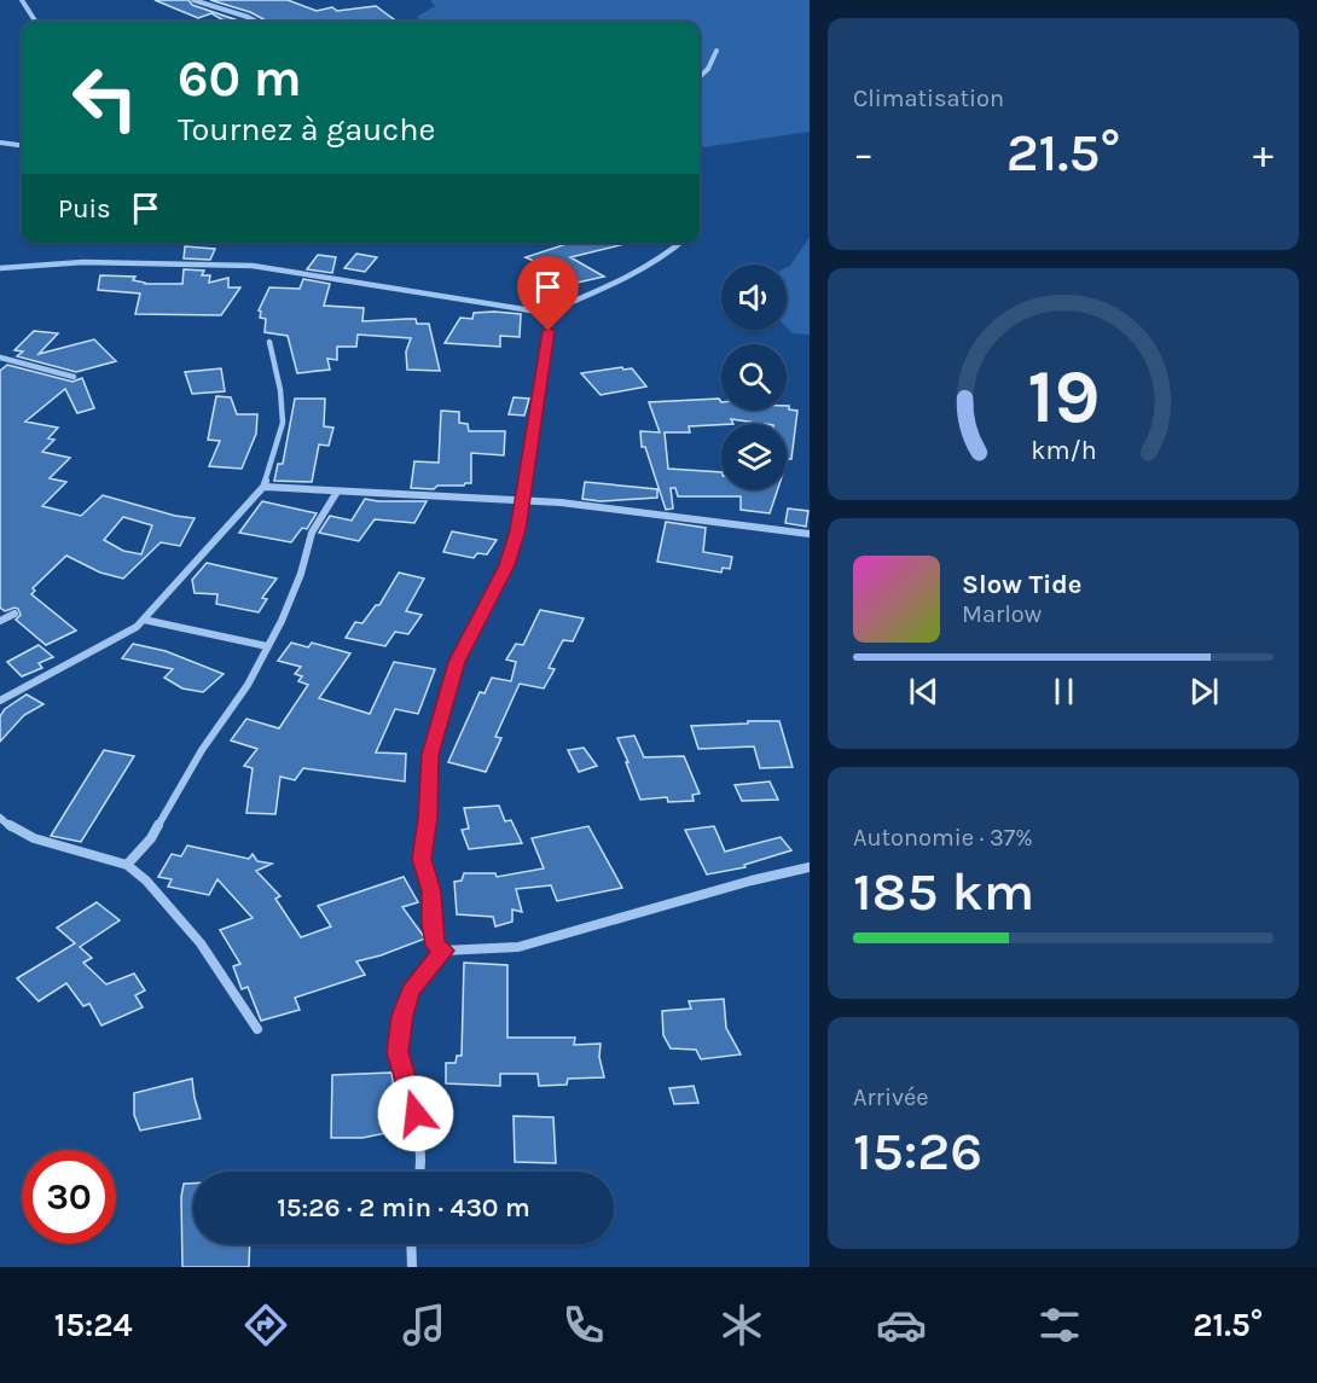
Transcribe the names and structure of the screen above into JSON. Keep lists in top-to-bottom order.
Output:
{
  "page": {
    "tile": [
      "Climatisation",
      ["Autonomie · 37%", "185 km"],
      ["Arrivée", "15:26"]
    ],
    "turn": ["60 m", "Tournez à gauche"],
    "heat": ["−", "21.5°", "+"],
    "then": "Puis",
    "song": ["Slow Tide", "Marlow"],
    "limit": "30",
    "trip": "15:26 · 2 min · 430 m",
    "tabs": ["15:24", "21.5°"],
    "gauge": ["19", "km/h"]
  }
}
